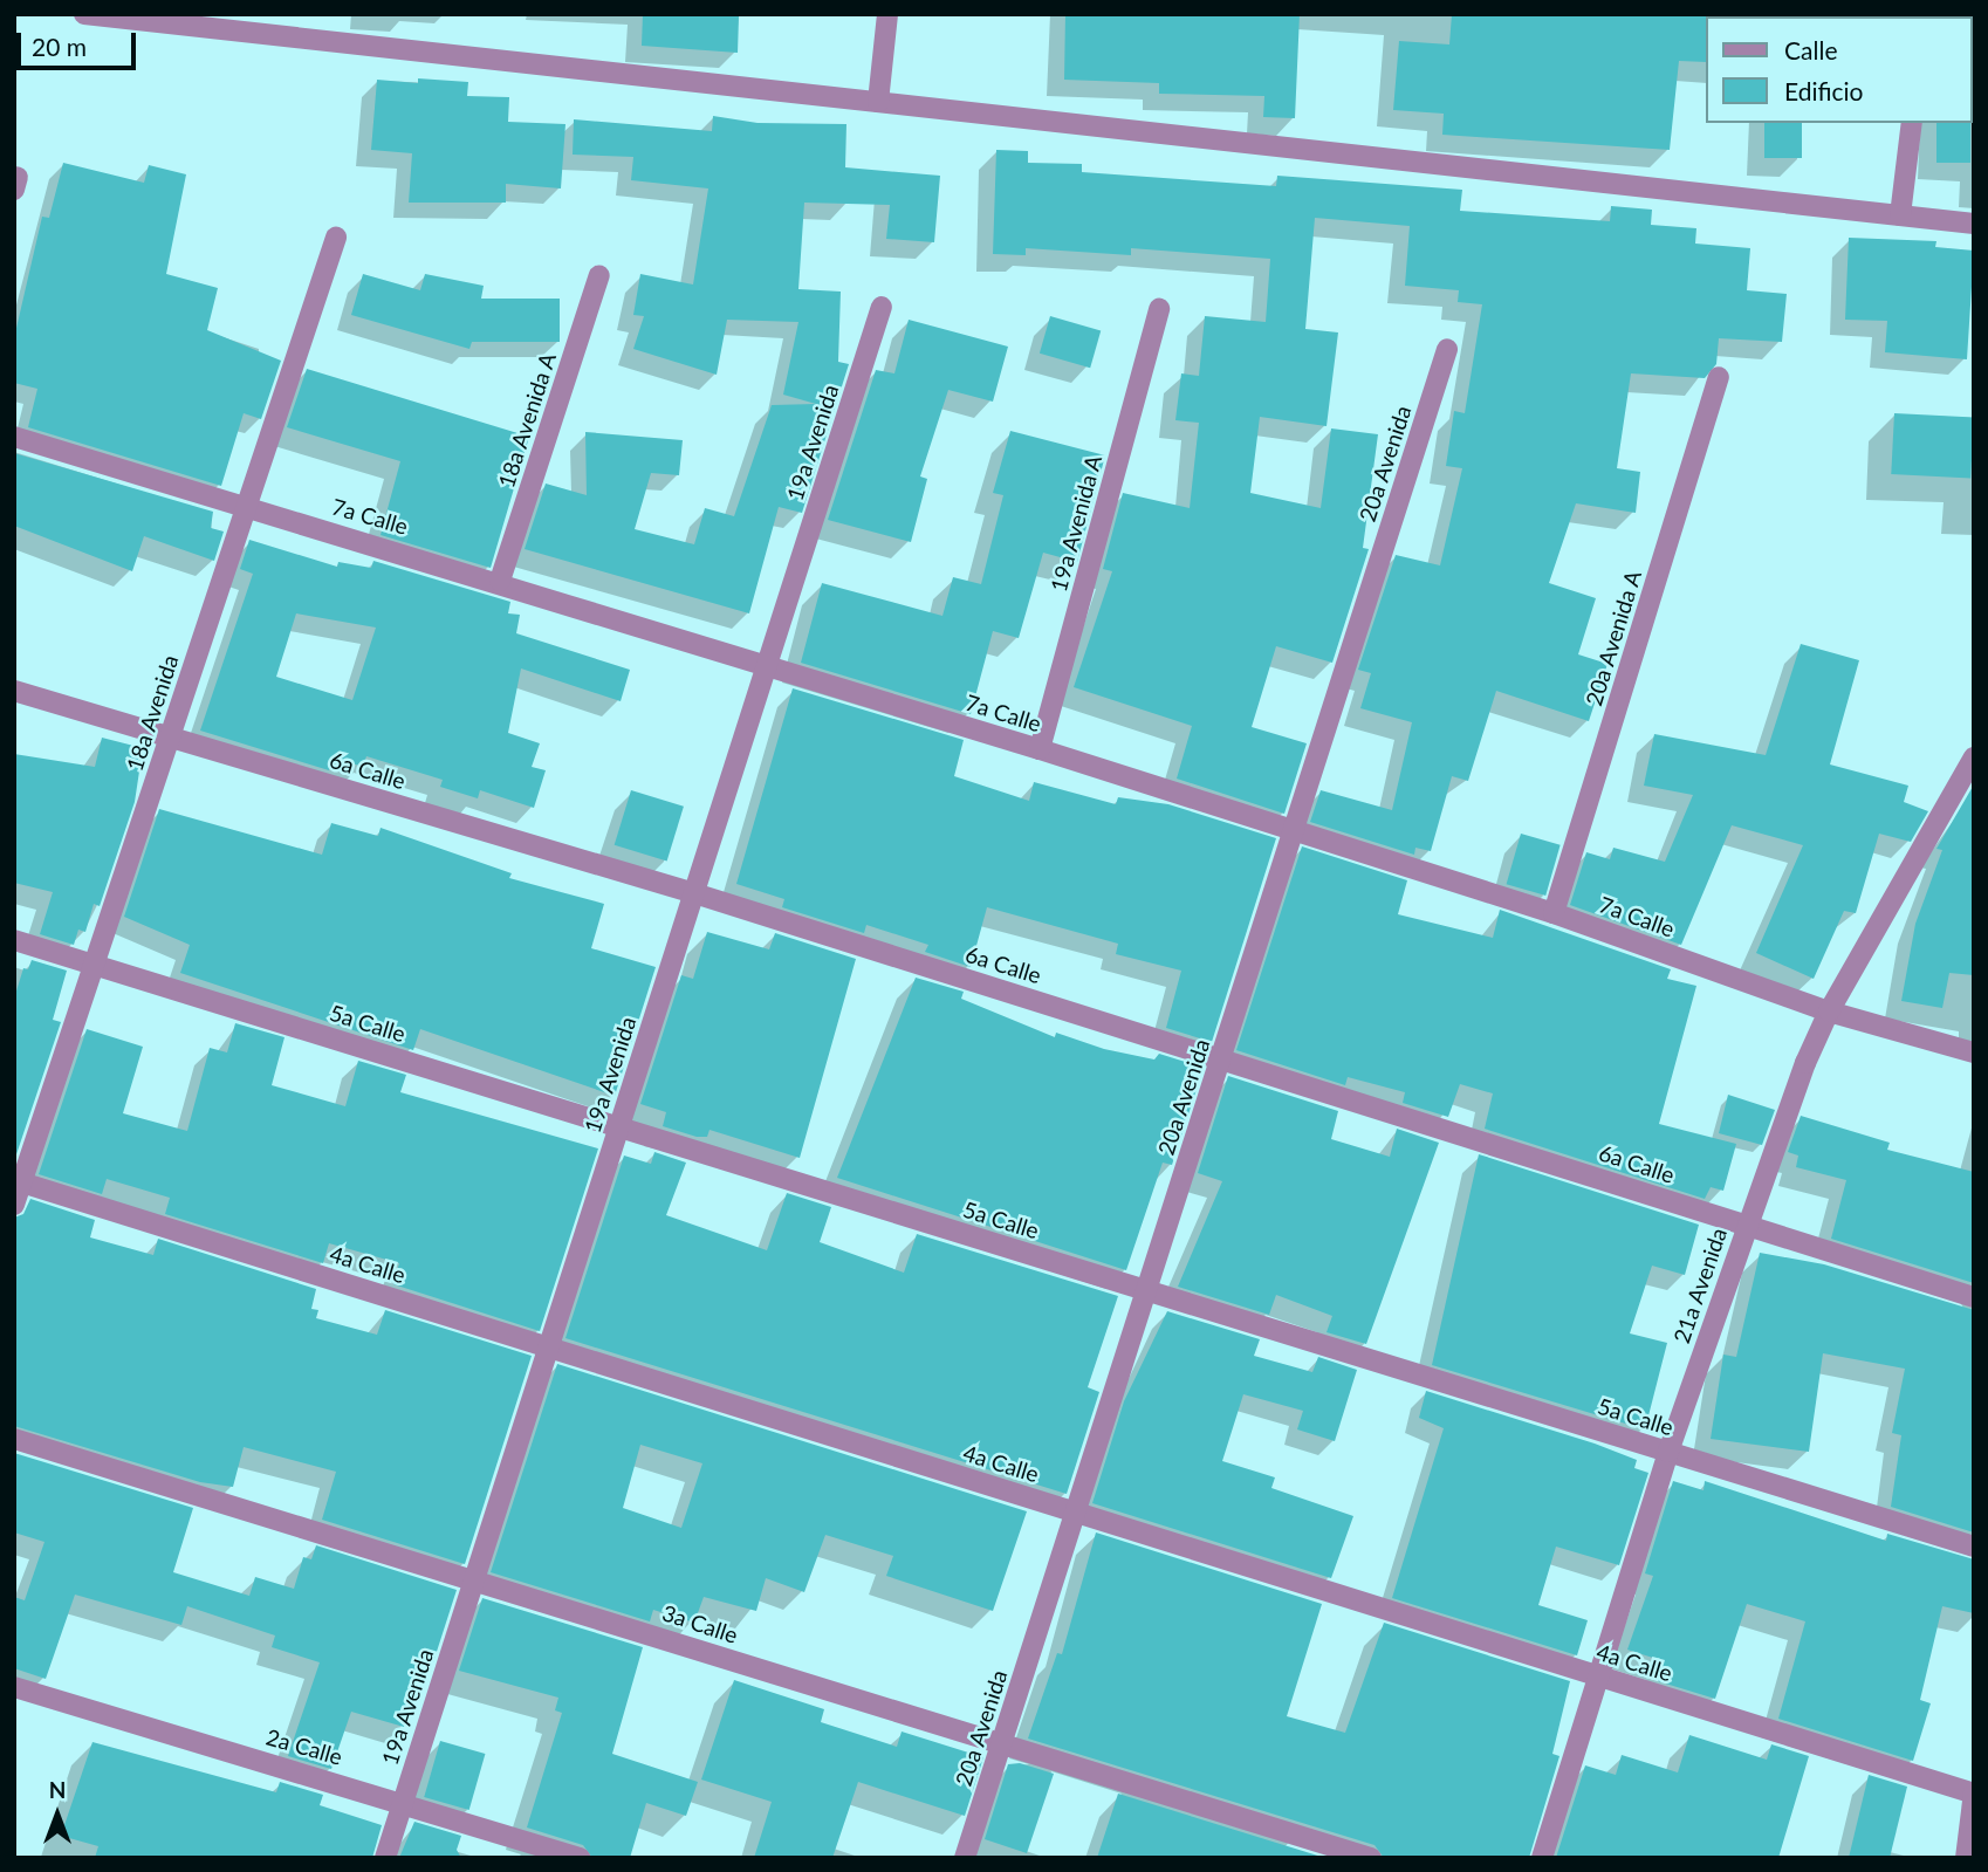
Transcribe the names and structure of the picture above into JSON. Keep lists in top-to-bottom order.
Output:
{
  "streets": {
    "street": [
      "18a Avenida A",
      "19a Avenida",
      "20a Avenida",
      "7a Calle",
      "19a Avenida A",
      "20a Avenida A",
      "18a Avenida",
      "6a Calle",
      "5a Calle",
      "4a Calle",
      "21a Avenida",
      "3a Calle",
      "2a Calle"
    ]
  },
  "crossings": [
    ["18a Avenida A", "7a Calle"],
    ["19a Avenida", "7a Calle"],
    ["19a Avenida", "6a Calle"],
    ["19a Avenida", "5a Calle"],
    ["19a Avenida", "4a Calle"],
    ["19a Avenida", "3a Calle"],
    ["19a Avenida", "2a Calle"],
    ["20a Avenida", "7a Calle"],
    ["20a Avenida", "6a Calle"],
    ["20a Avenida", "5a Calle"],
    ["20a Avenida", "4a Calle"],
    ["20a Avenida", "3a Calle"],
    ["7a Calle", "19a Avenida A"],
    ["7a Calle", "20a Avenida A"],
    ["7a Calle", "18a Avenida"],
    ["7a Calle", "21a Avenida"],
    ["18a Avenida", "6a Calle"],
    ["18a Avenida", "5a Calle"],
    ["18a Avenida", "4a Calle"],
    ["6a Calle", "21a Avenida"],
    ["5a Calle", "21a Avenida"],
    ["4a Calle", "21a Avenida"]
  ],
  "legend": ["Calle", "Edificio"],
  "scale_bar": "20 m",
  "north": "top"
}
